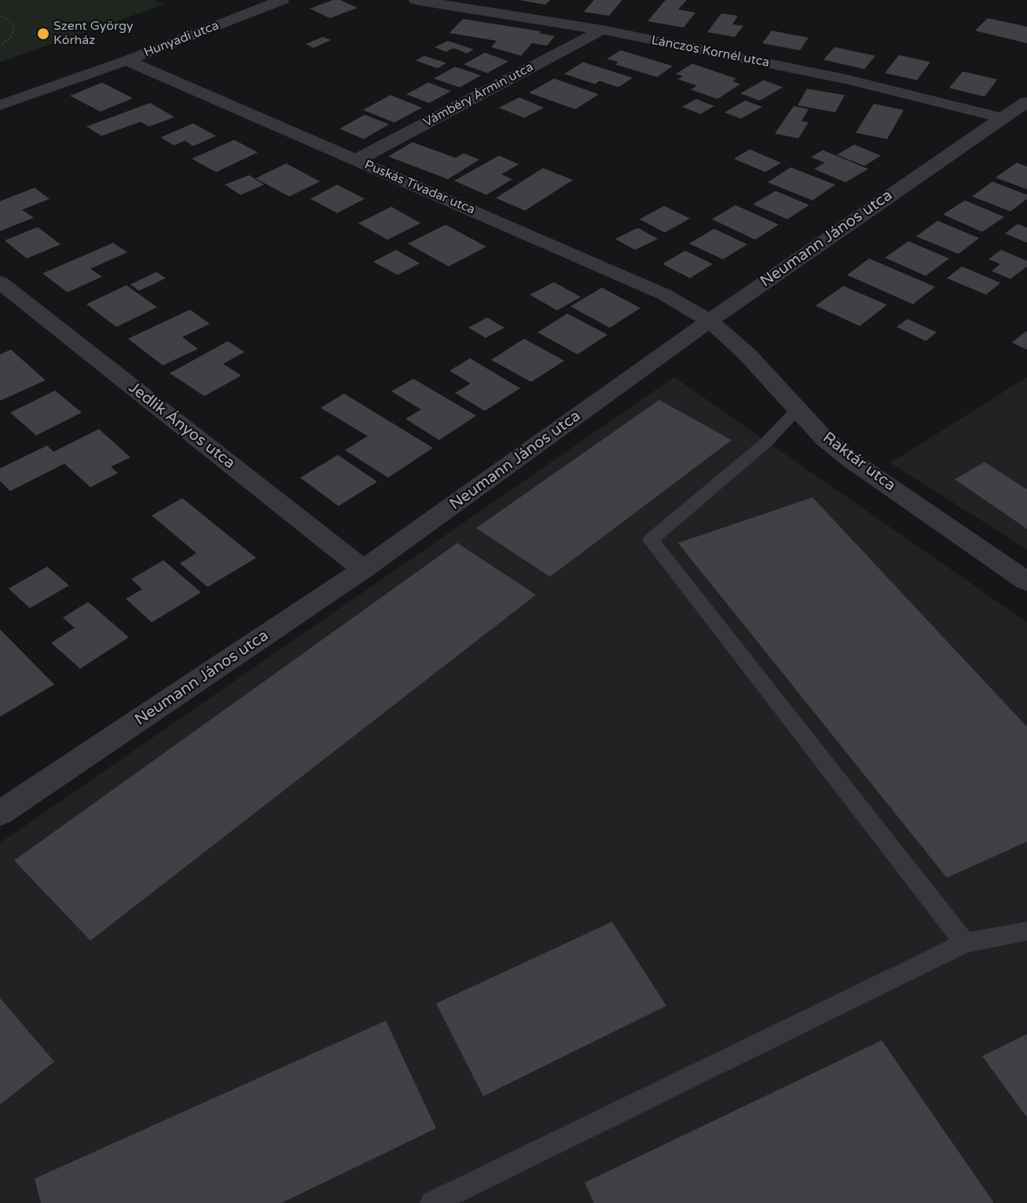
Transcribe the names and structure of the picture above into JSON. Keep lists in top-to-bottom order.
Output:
{
  "streets": {
    "street": [
      "Hunyadi utca",
      "Lánczos Kornél utca",
      "Vámbéry Ármin utca",
      "Puskás Tivadar utca",
      "Neumann János utca",
      "Jedlik Ányos utca",
      "Raktár utca"
    ]
  },
  "crossings": [
    ["Hunyadi utca", "Puskás Tivadar utca"],
    ["Lánczos Kornél utca", "Vámbéry Ármin utca"],
    ["Lánczos Kornél utca", "Neumann János utca"],
    ["Vámbéry Ármin utca", "Puskás Tivadar utca"],
    ["Puskás Tivadar utca", "Neumann János utca"],
    ["Puskás Tivadar utca", "Raktár utca"],
    ["Neumann János utca", "Jedlik Ányos utca"],
    ["Neumann János utca", "Raktár utca"]
  ],
  "places": ["Szent György Kórház"]
}
